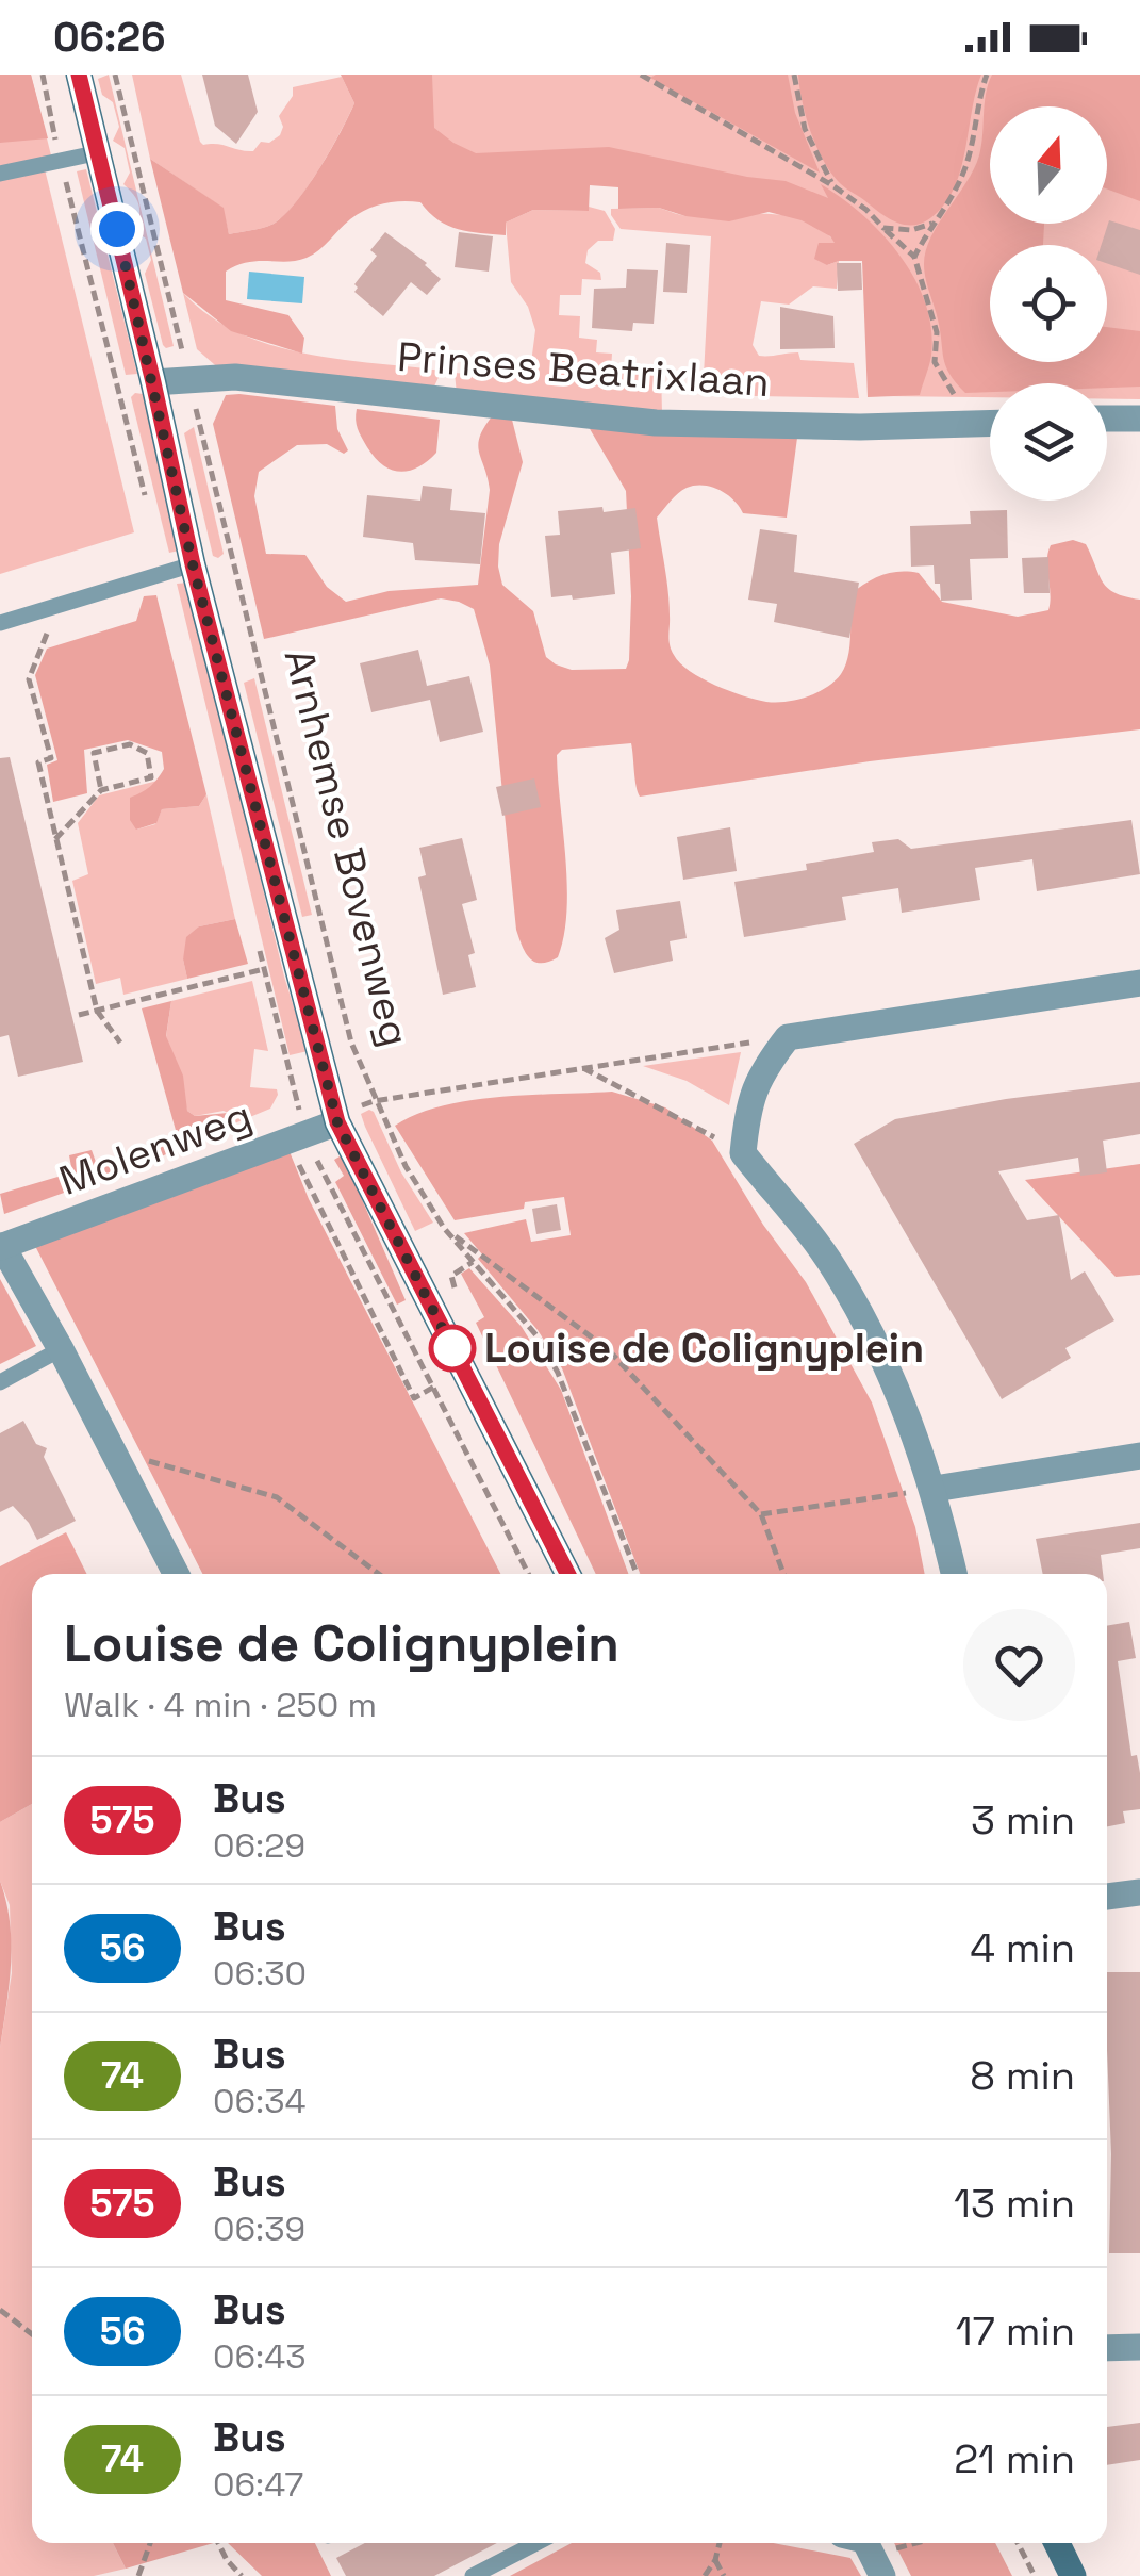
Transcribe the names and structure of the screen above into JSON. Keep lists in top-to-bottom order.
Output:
{
  "streets": {
    "main road": ["Arnhemse Bovenweg"],
    "street": ["Prinses Beatrixlaan", "Molenweg"]
  },
  "crossings": [
    ["Prinses Beatrixlaan", "Arnhemse Bovenweg"],
    ["Arnhemse Bovenweg", "Molenweg"]
  ],
  "places": ["Louise de Colignyplein"],
  "lines": ["bus line 575"],
  "north": "top",
  "page": {
    "status": "06:26",
    "heading": ["Louise de Colignyplein", "Walk · 4 min · 250 m"],
    "list": [
      {
        "mark": "575",
        "name": "Bus",
        "note": "06:29",
        "value": "3 min"
      },
      {
        "mark": "56",
        "name": "Bus",
        "note": "06:30",
        "value": "4 min"
      },
      {
        "mark": "74",
        "name": "Bus",
        "note": "06:34",
        "value": "8 min"
      },
      {
        "mark": "575",
        "name": "Bus",
        "note": "06:39",
        "value": "13 min"
      },
      {
        "mark": "56",
        "name": "Bus",
        "note": "06:43",
        "value": "17 min"
      },
      {
        "mark": "74",
        "name": "Bus",
        "note": "06:47",
        "value": "21 min"
      }
    ]
  }
}
